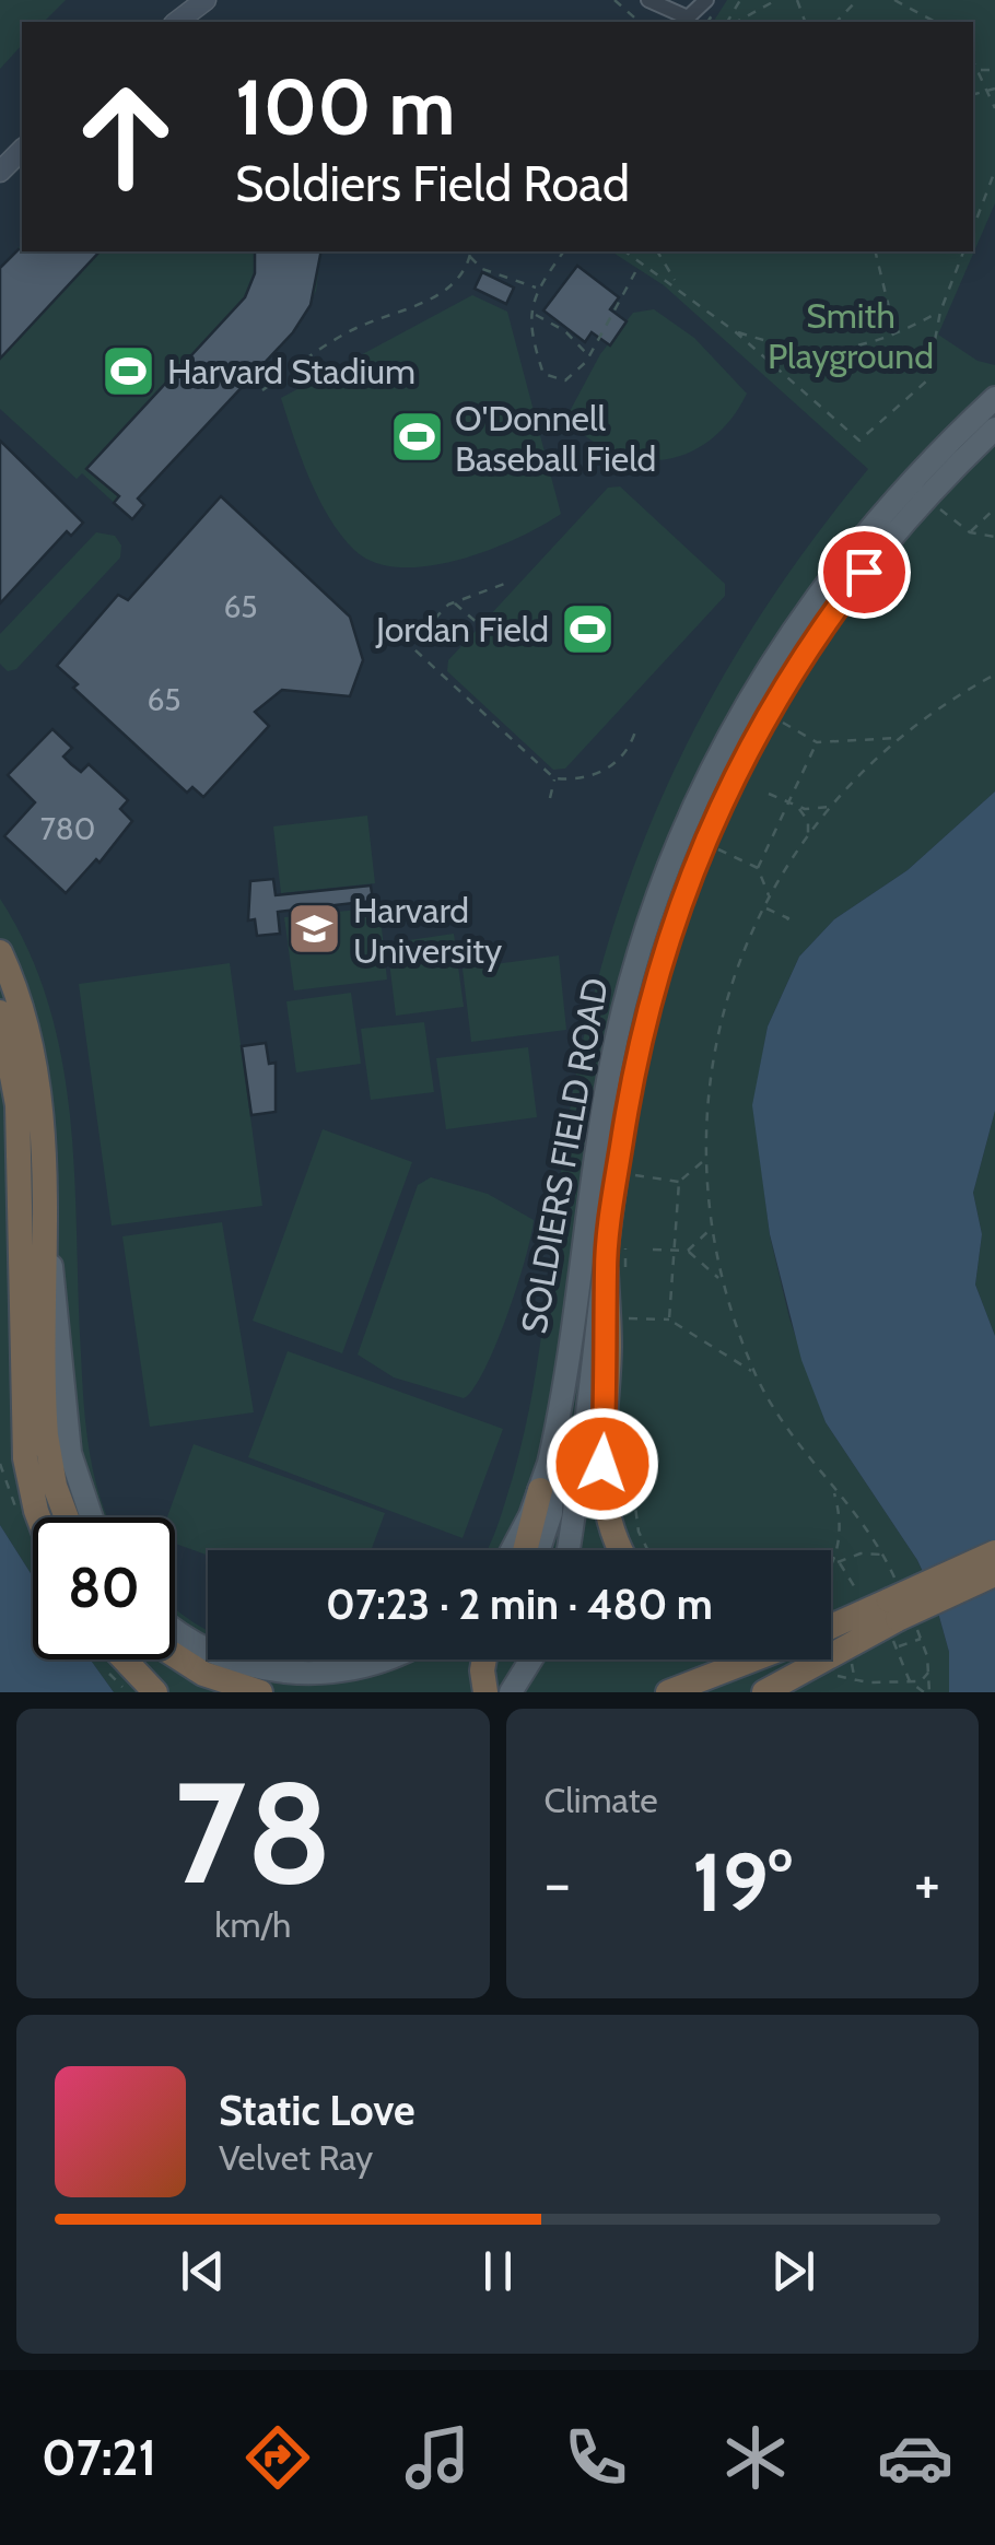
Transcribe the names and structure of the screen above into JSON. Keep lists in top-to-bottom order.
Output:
{
  "streets": {
    "main road": ["SOLDIERS FIELD ROAD"]
  },
  "parks": ["Smith Playground"],
  "places": {
    "sports": ["Harvard Stadium", "O'Donnell Baseball Field", "Jordan Field"],
    "school or university": ["Harvard University"]
  },
  "house_numbers": ["65", "65", "780"],
  "page": {
    "turn": ["100 m", "Soldiers Field Road"],
    "limit": "80",
    "trip": "07:23 · 2 min · 480 m",
    "tile": [
      ["78", "km/h"],
      "Climate"
    ],
    "heat": ["−", "19°", "+"],
    "song": ["Static Love", "Velvet Ray"],
    "tabs": "07:21"
  }
}
